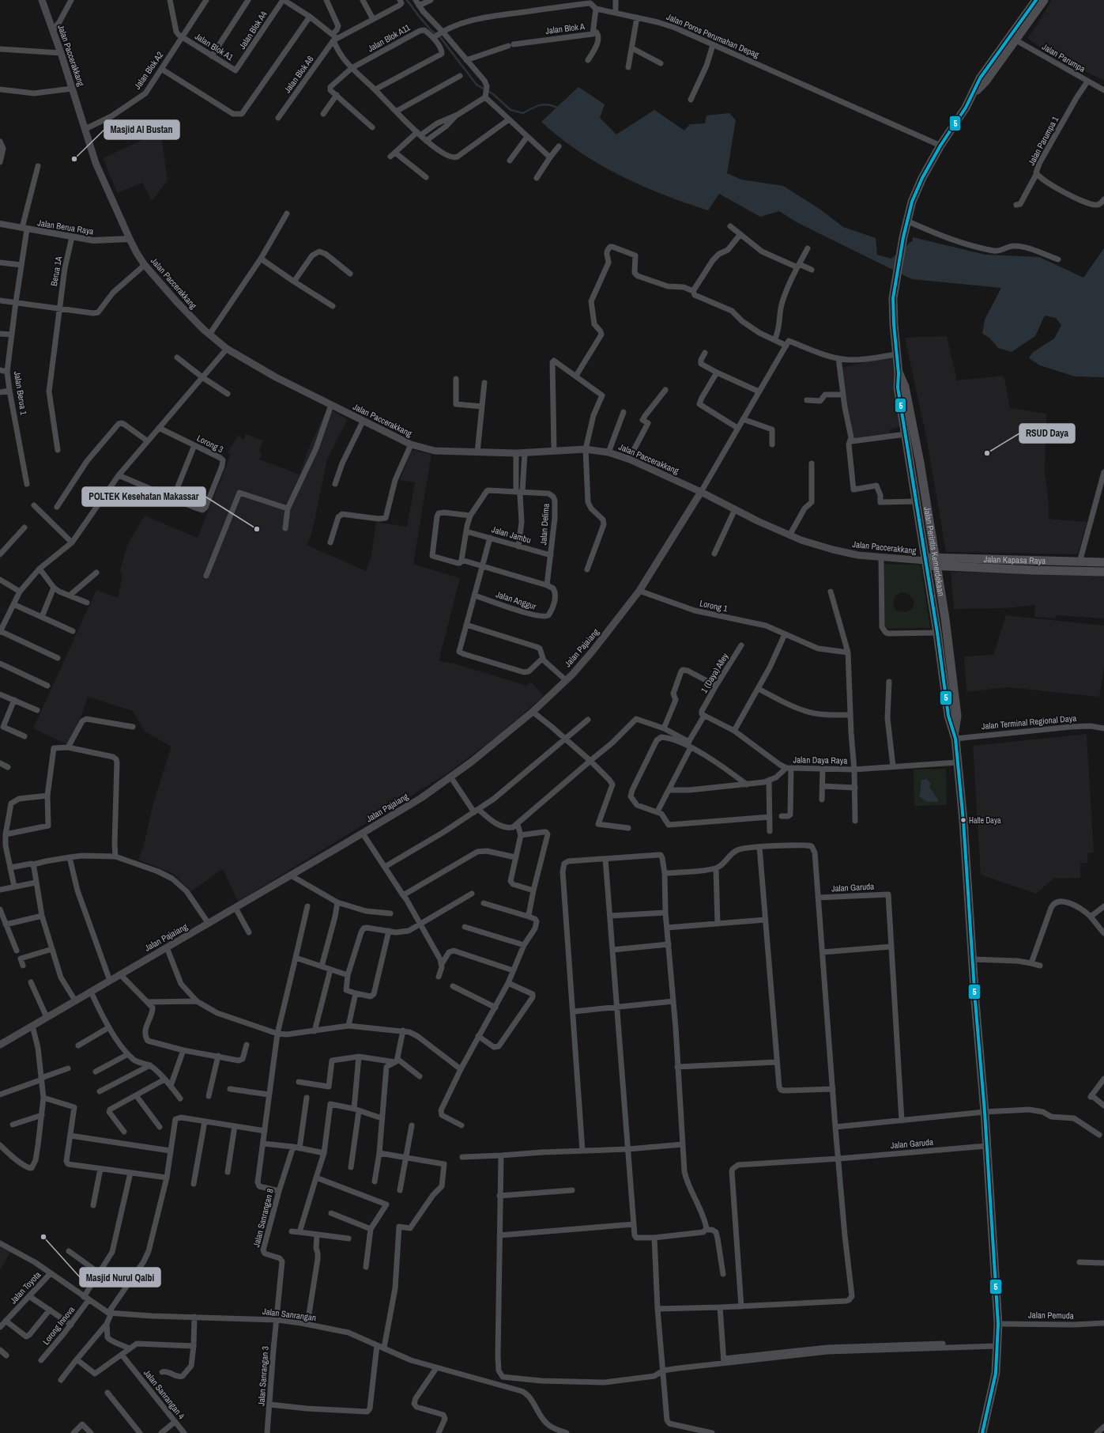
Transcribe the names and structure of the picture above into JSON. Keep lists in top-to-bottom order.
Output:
{
  "streets": {
    "highway": ["Jalan Perintis Kemerdekaan", "Jalan Kapasa Raya"],
    "main road": ["Jalan Paccerakkang", "Jalan Pajaiang"],
    "street": [
      "Jalan Blok A",
      "Jalan Blok A4",
      "Jalan Poros Perumahan Depag",
      "Jalan Blok A11",
      "Jalan Blok A1",
      "Jalan Parumpa",
      "Jalan Blok A2",
      "Jalan Blok A6",
      "Jalan Parumpa 1",
      "Jalan Berua Raya",
      "Berua 1A",
      "Jalan Berua 1",
      "Lorong 3",
      "Jalan Delima",
      "Jalan Jambu",
      "Jalan Anggur",
      "Lorong 1",
      "1 (Daya) Alley",
      "Jalan Terminal Regional Daya",
      "Jalan Daya Raya",
      "Jalan Garuda",
      "Jalan Sanrangan 8",
      "Jalan Toyota",
      "Jalan Sanrangan",
      "Jalan Pemuda",
      "Lorong Innova",
      "Jalan Sanrangan 3",
      "Jalan Sanrangan 4"
    ]
  },
  "crossings": [
    ["Jalan Blok A", "Jalan Poros Perumahan Depag"],
    ["Jalan Blok A4", "Jalan Blok A1"],
    ["Jalan Poros Perumahan Depag", "Jalan Perintis Kemerdekaan"],
    ["Jalan Blok A1", "Jalan Blok A2"],
    ["Jalan Paccerakkang", "Jalan Blok A2"],
    ["Jalan Paccerakkang", "Jalan Berua Raya"],
    ["Jalan Paccerakkang", "Jalan Perintis Kemerdekaan"],
    ["Jalan Paccerakkang", "Jalan Kapasa Raya"],
    ["Jalan Paccerakkang", "Jalan Pajaiang"],
    ["Jalan Parumpa", "Jalan Parumpa 1"],
    ["Jalan Parumpa", "Jalan Perintis Kemerdekaan"],
    ["Jalan Berua Raya", "Berua 1A"],
    ["Jalan Berua Raya", "Jalan Berua 1"],
    ["Jalan Delima", "Jalan Jambu"],
    ["Jalan Delima", "Jalan Anggur"],
    ["Jalan Perintis Kemerdekaan", "Jalan Kapasa Raya"],
    ["Jalan Perintis Kemerdekaan", "Jalan Terminal Regional Daya"],
    ["Jalan Perintis Kemerdekaan", "Jalan Daya Raya"],
    ["Jalan Perintis Kemerdekaan", "Jalan Garuda"],
    ["Jalan Perintis Kemerdekaan", "Jalan Pemuda"],
    ["Lorong 1", "Jalan Pajaiang"],
    ["1 (Daya) Alley", "Jalan Daya Raya"],
    ["Jalan Sanrangan 8", "Jalan Sanrangan"],
    ["Jalan Sanrangan 8", "Jalan Sanrangan 3"],
    ["Jalan Toyota", "Jalan Sanrangan"],
    ["Jalan Sanrangan", "Lorong Innova"],
    ["Jalan Sanrangan", "Jalan Sanrangan 3"]
  ],
  "places": [
    "Masjid Al Bustan",
    "RSUD Daya",
    "POLTEK Kesehatan Makassar",
    "Halte Daya",
    "Masjid Nurul Qalbi"
  ],
  "lines": ["transit line 5"]
}
